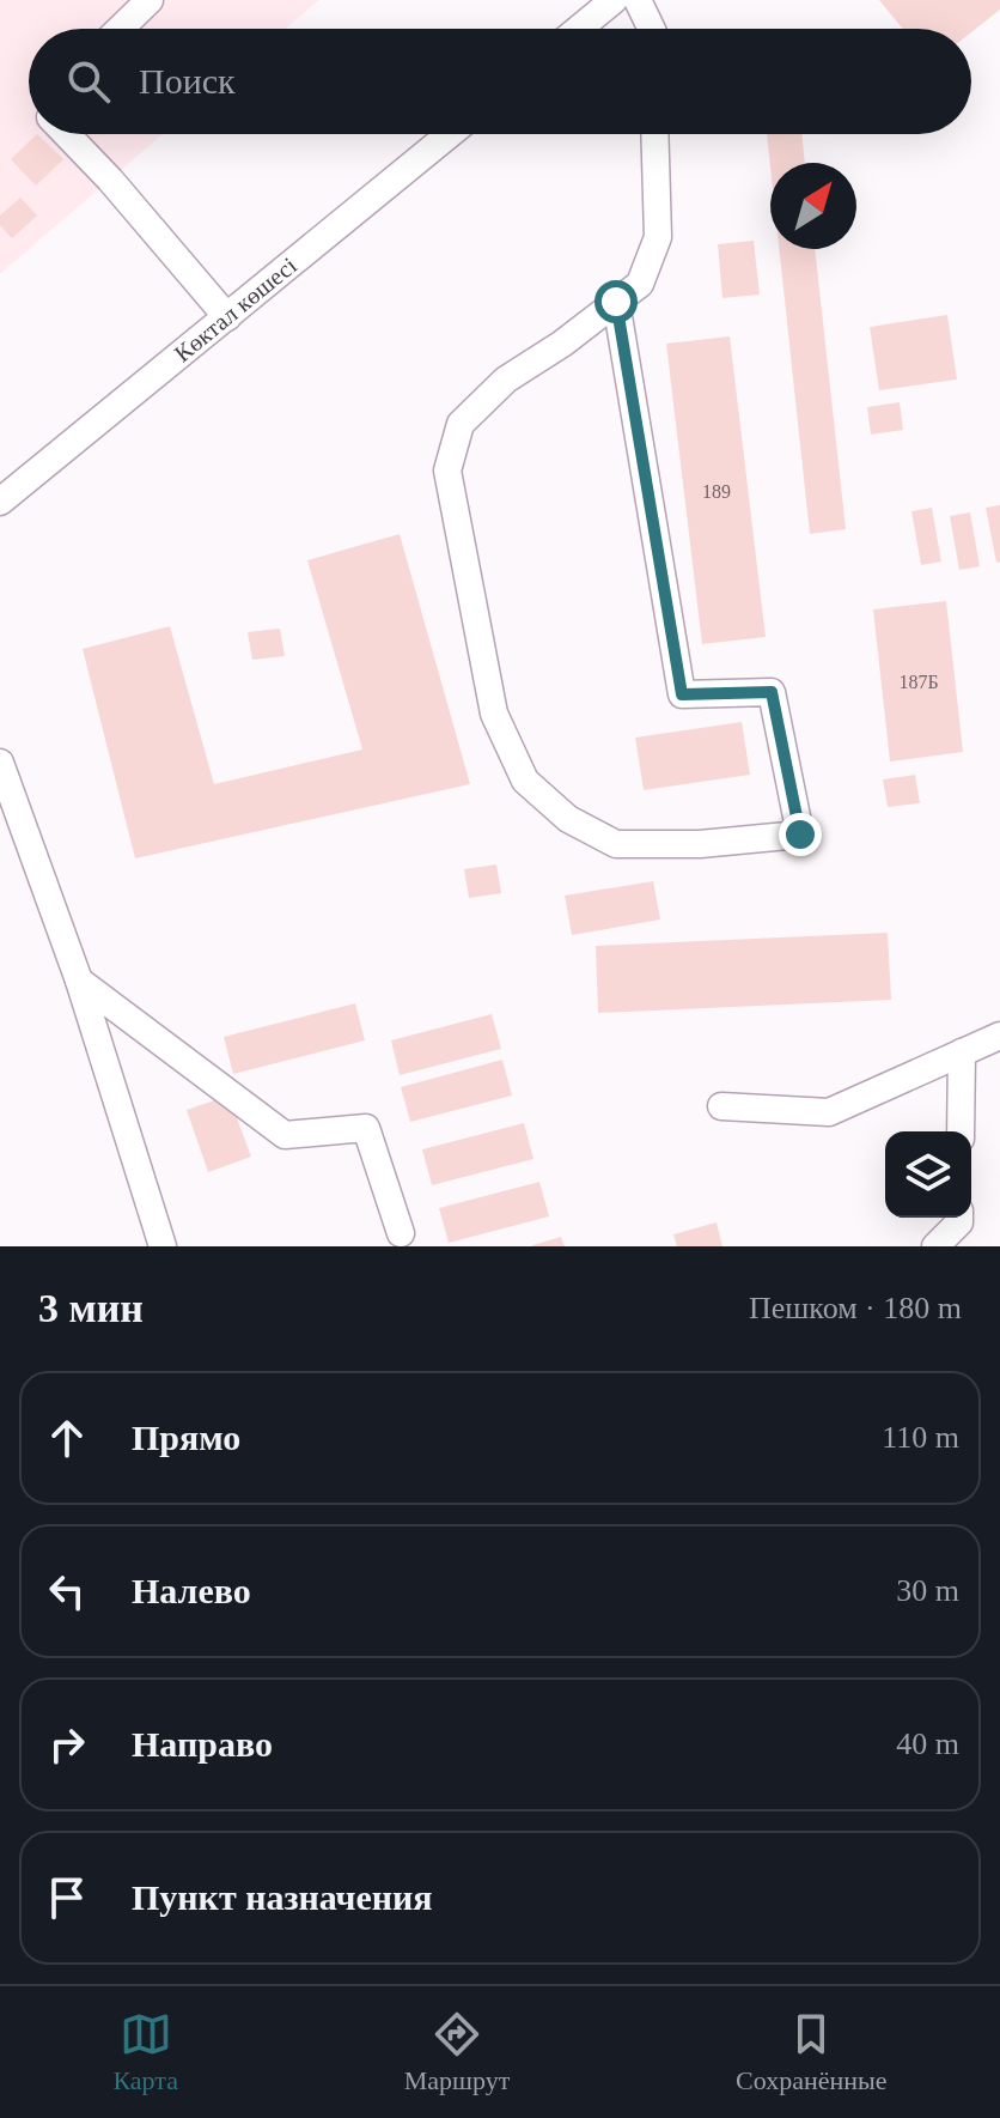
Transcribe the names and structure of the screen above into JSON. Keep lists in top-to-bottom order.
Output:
{
  "streets": {
    "street": ["Көктал көшесі"]
  },
  "house_numbers": ["189", "187Б"],
  "north": "top right",
  "page": {
    "search": "Поиск",
    "heading": ["3 мин", "Пешком · 180 m"],
    "list": [
      ["Прямо", "110 m"],
      ["Налево", "30 m"],
      ["Направо", "40 m"],
      "Пункт назначения"
    ],
    "nav": ["Карта", "Маршрут", "Сохранённые"]
  }
}
